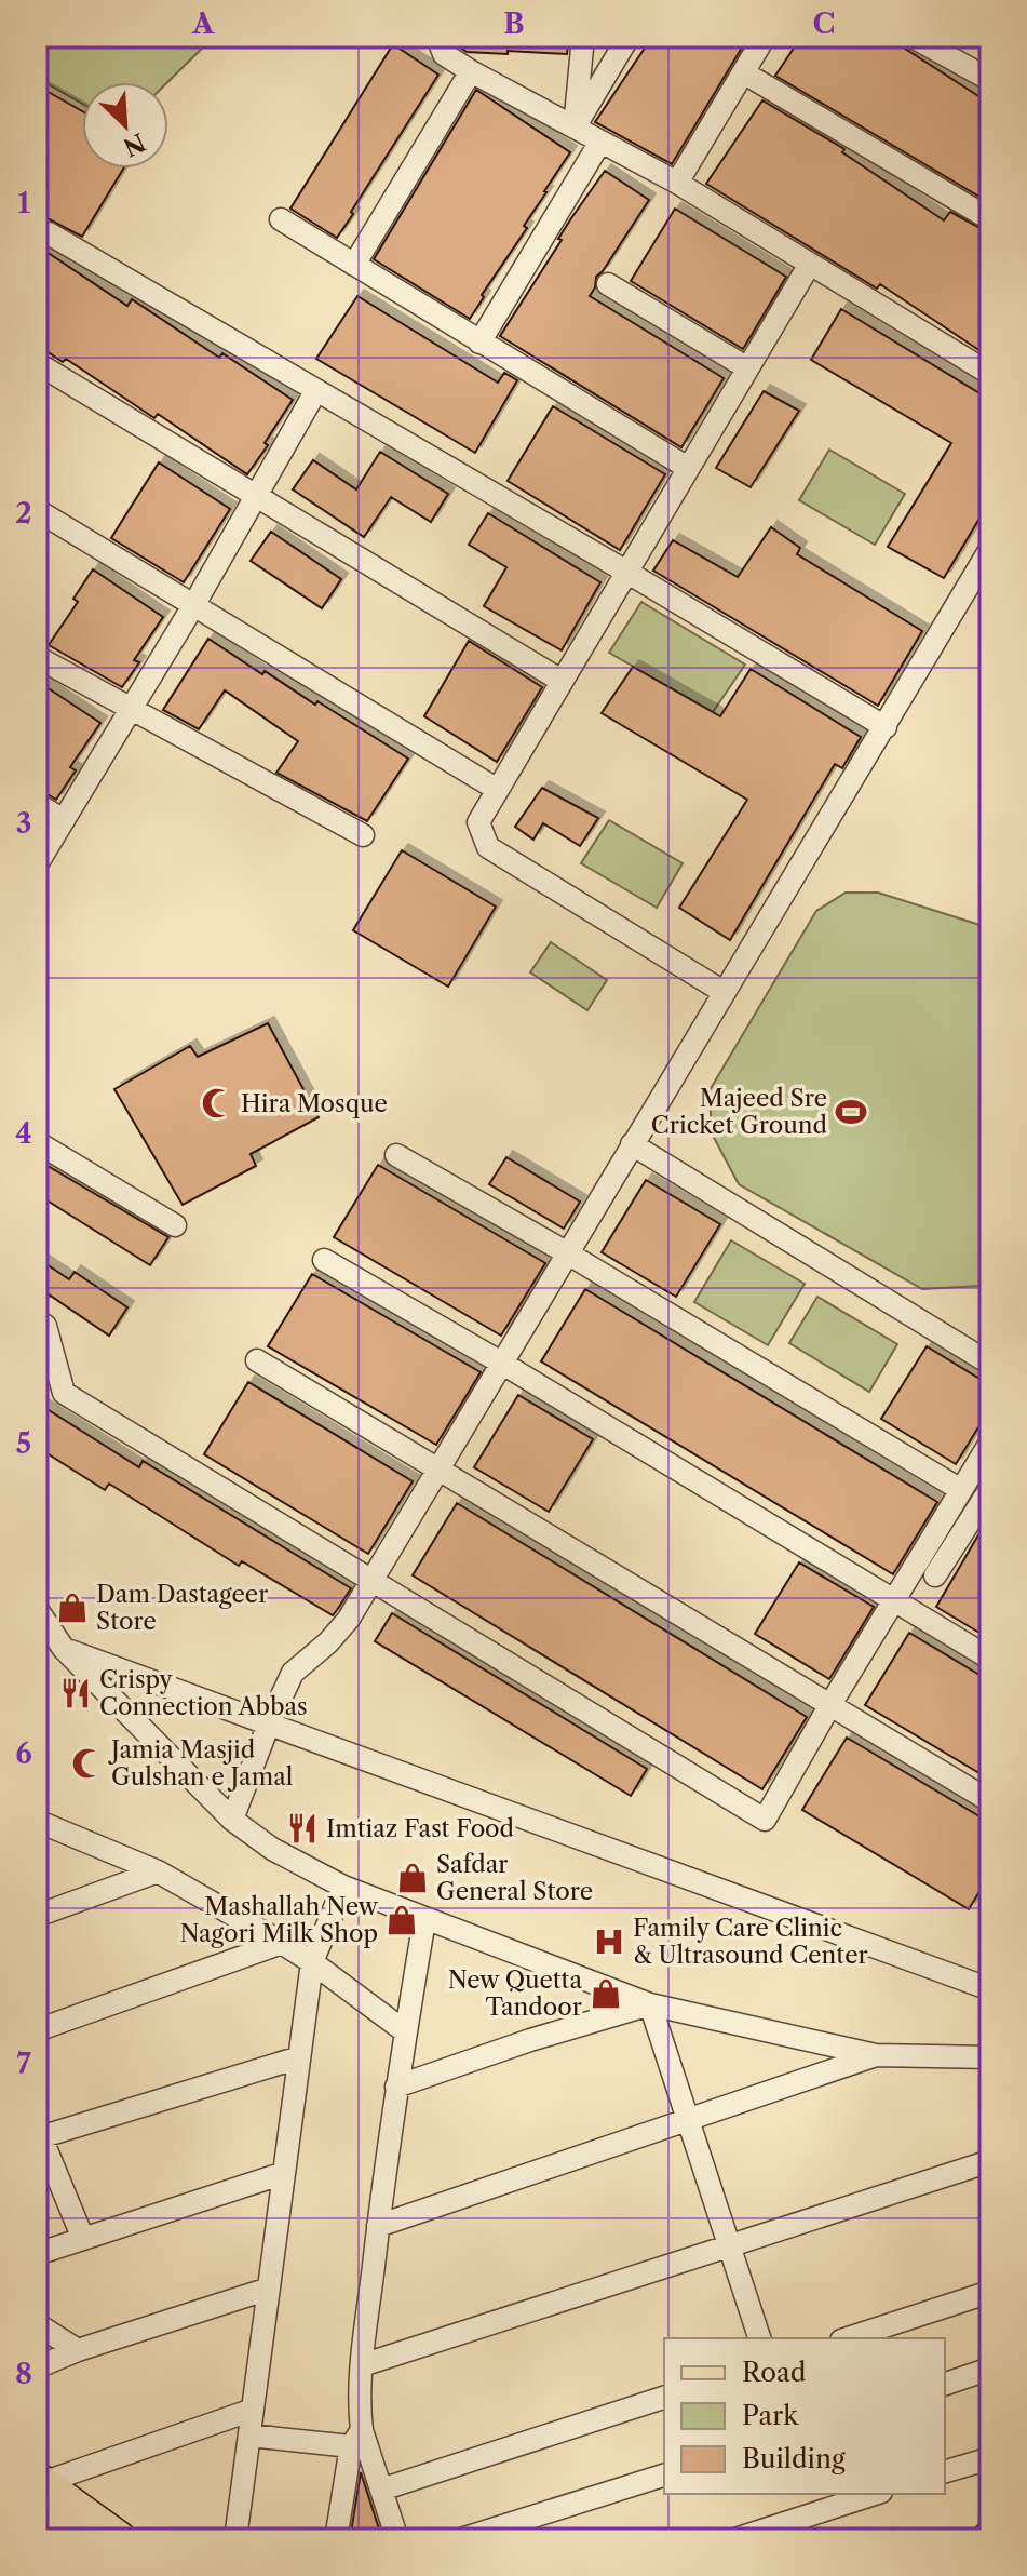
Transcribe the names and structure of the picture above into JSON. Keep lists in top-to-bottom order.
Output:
{
  "places": {
    "mosque": ["Hira Mosque", "Jamia Masjid Gulshan e Jamal"],
    "sports": ["Majeed Sre Cricket Ground"],
    "shop": [
      "Dam Dastageer Store",
      "Safdar General Store",
      "Mashallah New Nagori Milk Shop",
      "New Quetta Tandoor"
    ],
    "restaurant": ["Crispy Connection Abbas", "Imtiaz Fast Food"],
    "hospital": ["Family Care Clinic & Ultrasound Center"]
  },
  "legend": ["Road", "Park", "Building"],
  "north": "bottom right",
  "grid": {
    "columns": ["A", "B", "C"],
    "rows": [
      "1",
      "2",
      "3",
      "4",
      "5",
      "6",
      "7",
      "8"
    ]
  }
}
